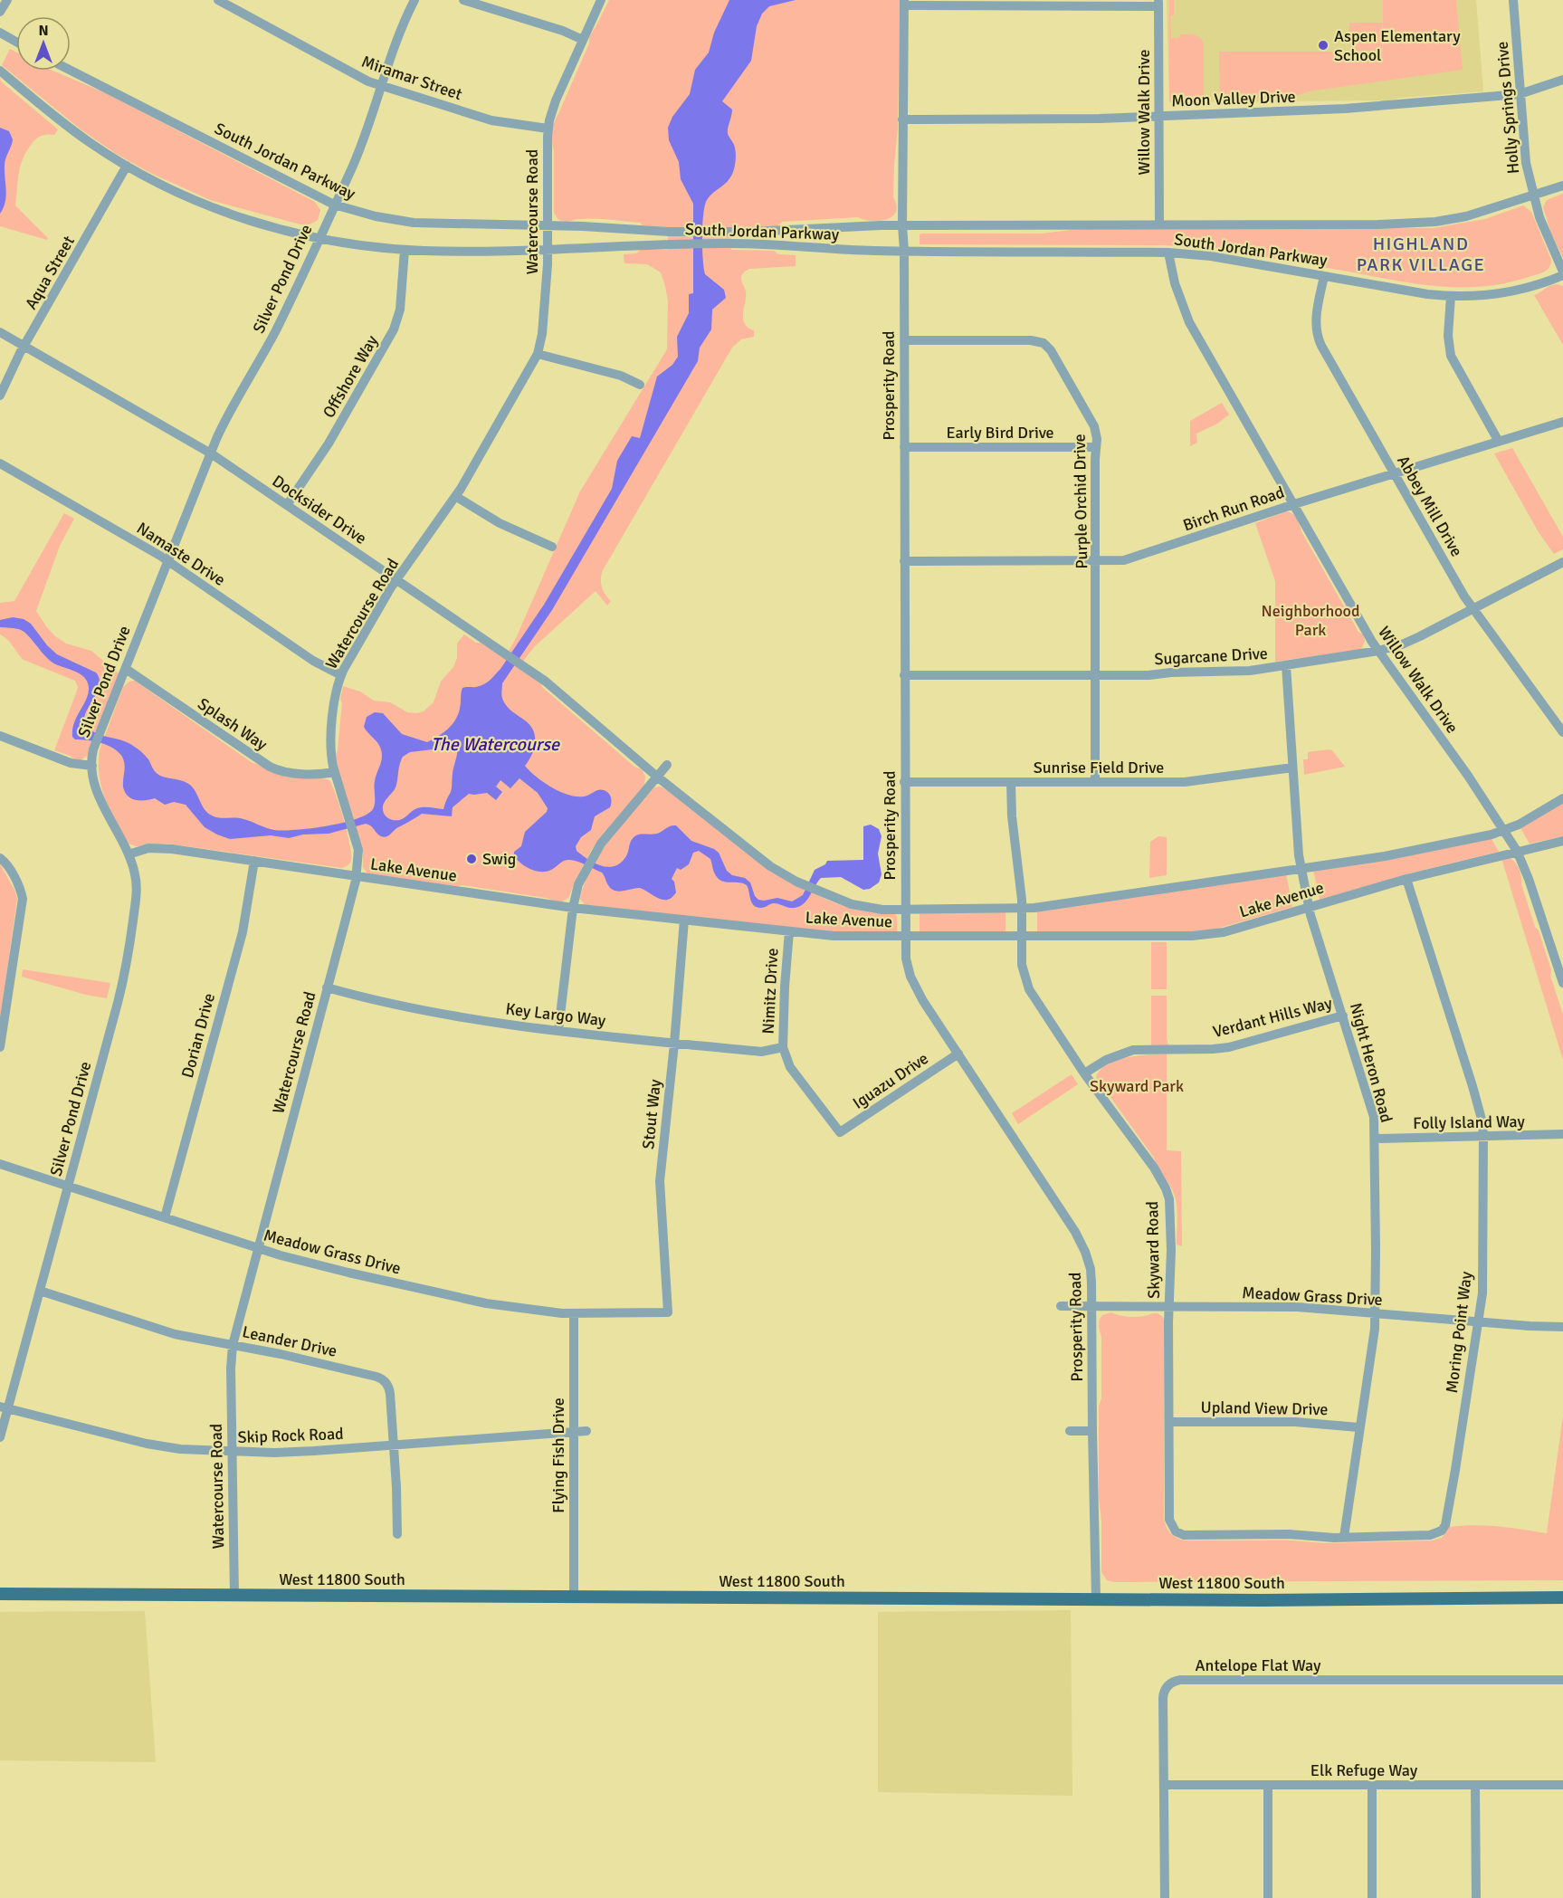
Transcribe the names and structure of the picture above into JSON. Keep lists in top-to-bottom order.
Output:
{
  "streets": {
    "main road": ["West 11800 South"],
    "street": [
      "Miramar Street",
      "Moon Valley Drive",
      "Holly Springs Drive",
      "Willow Walk Drive",
      "South Jordan Parkway",
      "Watercourse Road",
      "Aqua Street",
      "Silver Pond Drive",
      "Offshore Way",
      "Prosperity Road",
      "Early Bird Drive",
      "Purple Orchid Drive",
      "Abbey Mill Drive",
      "Birch Run Road",
      "Docksider Drive",
      "Namaste Drive",
      "Sugarcane Drive",
      "Splash Way",
      "Sunrise Field Drive",
      "Lake Avenue",
      "Nimitz Drive",
      "Key Largo Way",
      "Verdant Hills Way",
      "Dorian Drive",
      "Night Heron Road",
      "Iguazu Drive",
      "Stout Way",
      "Folly Island Way",
      "Skyward Road",
      "Meadow Grass Drive",
      "Moring Point Way",
      "Leander Drive",
      "Upland View Drive",
      "Skip Rock Road",
      "Flying Fish Drive",
      "Antelope Flat Way",
      "Elk Refuge Way"
    ]
  },
  "crossings": [
    ["Miramar Street", "Watercourse Road"],
    ["Miramar Street", "Silver Pond Drive"],
    ["Moon Valley Drive", "Holly Springs Drive"],
    ["Moon Valley Drive", "Willow Walk Drive"],
    ["Moon Valley Drive", "Prosperity Road"],
    ["Holly Springs Drive", "South Jordan Parkway"],
    ["Willow Walk Drive", "South Jordan Parkway"],
    ["Willow Walk Drive", "Birch Run Road"],
    ["Willow Walk Drive", "Sugarcane Drive"],
    ["Willow Walk Drive", "Lake Avenue"],
    ["South Jordan Parkway", "Watercourse Road"],
    ["South Jordan Parkway", "Aqua Street"],
    ["South Jordan Parkway", "Silver Pond Drive"],
    ["South Jordan Parkway", "Offshore Way"],
    ["South Jordan Parkway", "Prosperity Road"],
    ["South Jordan Parkway", "Abbey Mill Drive"],
    ["Watercourse Road", "Docksider Drive"],
    ["Watercourse Road", "Namaste Drive"],
    ["Watercourse Road", "Splash Way"],
    ["Watercourse Road", "Lake Avenue"],
    ["Watercourse Road", "Key Largo Way"],
    ["Watercourse Road", "Meadow Grass Drive"],
    ["Watercourse Road", "Leander Drive"],
    ["Watercourse Road", "Skip Rock Road"],
    ["Watercourse Road", "West 11800 South"],
    ["Aqua Street", "Docksider Drive"],
    ["Silver Pond Drive", "Docksider Drive"],
    ["Silver Pond Drive", "Namaste Drive"],
    ["Silver Pond Drive", "Splash Way"],
    ["Silver Pond Drive", "Lake Avenue"],
    ["Silver Pond Drive", "Meadow Grass Drive"],
    ["Silver Pond Drive", "Leander Drive"],
    ["Silver Pond Drive", "Skip Rock Road"],
    ["Offshore Way", "Docksider Drive"],
    ["Prosperity Road", "Early Bird Drive"],
    ["Prosperity Road", "Purple Orchid Drive"],
    ["Prosperity Road", "Birch Run Road"],
    ["Prosperity Road", "Sugarcane Drive"],
    ["Prosperity Road", "Sunrise Field Drive"],
    ["Prosperity Road", "Lake Avenue"],
    ["Prosperity Road", "Iguazu Drive"],
    ["Prosperity Road", "Meadow Grass Drive"],
    ["Prosperity Road", "West 11800 South"],
    ["Early Bird Drive", "Purple Orchid Drive"],
    ["Purple Orchid Drive", "Birch Run Road"],
    ["Purple Orchid Drive", "Sugarcane Drive"],
    ["Purple Orchid Drive", "Sunrise Field Drive"],
    ["Abbey Mill Drive", "Birch Run Road"],
    ["Abbey Mill Drive", "Sugarcane Drive"],
    ["Docksider Drive", "Lake Avenue"],
    ["Sugarcane Drive", "Night Heron Road"],
    ["Sunrise Field Drive", "Night Heron Road"],
    ["Sunrise Field Drive", "Skyward Road"],
    ["Lake Avenue", "Nimitz Drive"],
    ["Lake Avenue", "Dorian Drive"],
    ["Lake Avenue", "Night Heron Road"],
    ["Lake Avenue", "Stout Way"],
    ["Lake Avenue", "Skyward Road"],
    ["Lake Avenue", "Moring Point Way"],
    ["Nimitz Drive", "Key Largo Way"],
    ["Nimitz Drive", "Iguazu Drive"],
    ["Key Largo Way", "Stout Way"],
    ["Verdant Hills Way", "Night Heron Road"],
    ["Verdant Hills Way", "Skyward Road"],
    ["Dorian Drive", "Meadow Grass Drive"],
    ["Night Heron Road", "Folly Island Way"],
    ["Night Heron Road", "Meadow Grass Drive"],
    ["Night Heron Road", "Moring Point Way"],
    ["Night Heron Road", "Upland View Drive"],
    ["Stout Way", "Meadow Grass Drive"],
    ["Folly Island Way", "Moring Point Way"],
    ["Skyward Road", "Meadow Grass Drive"],
    ["Skyward Road", "Moring Point Way"],
    ["Skyward Road", "Upland View Drive"],
    ["Meadow Grass Drive", "Moring Point Way"],
    ["Meadow Grass Drive", "Flying Fish Drive"],
    ["Leander Drive", "Skip Rock Road"],
    ["Skip Rock Road", "Flying Fish Drive"],
    ["Flying Fish Drive", "West 11800 South"],
    ["Antelope Flat Way", "Elk Refuge Way"]
  ],
  "districts": ["HIGHLAND PARK VILLAGE"],
  "water": ["The Watercourse"],
  "parks": ["Neighborhood Park", "Skyward Park"],
  "places": ["Aspen Elementary School", "Swig"],
  "north": "top"
}
